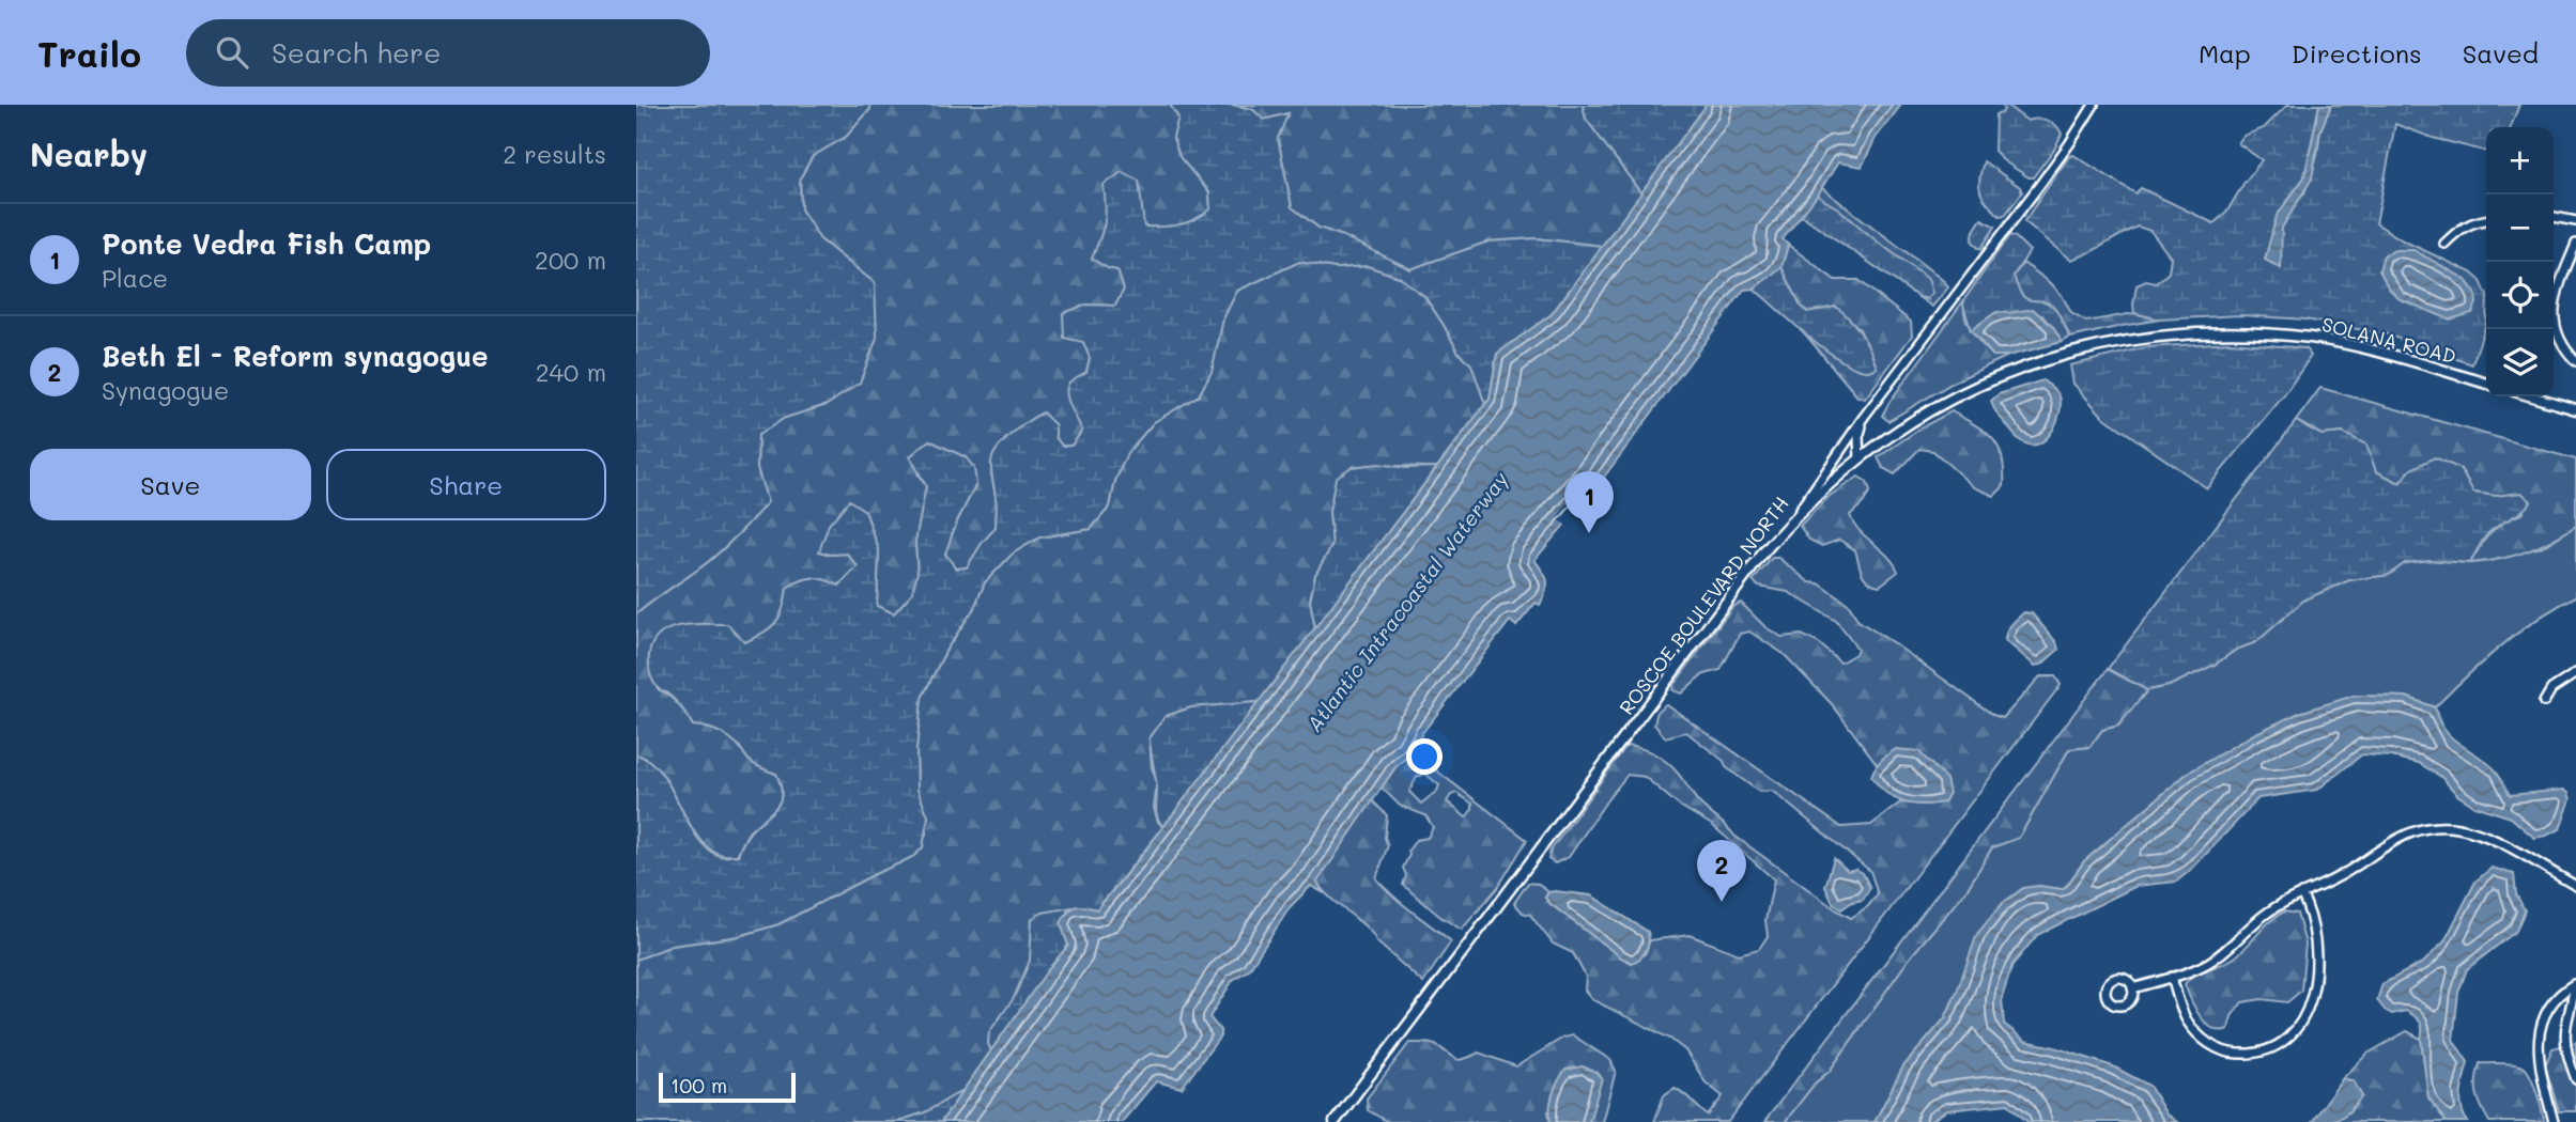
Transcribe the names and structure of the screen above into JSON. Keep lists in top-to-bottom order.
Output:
{
  "streets": {
    "street": ["SOLANA ROAD", "ROSCOE BOULEVARD NORTH"]
  },
  "crossings": [
    ["SOLANA ROAD", "ROSCOE BOULEVARD NORTH"]
  ],
  "water": ["Atlantic Intracoastal Waterway"],
  "scale_bar": "100 m",
  "page": {
    "header": "Trailo",
    "search": "Search here",
    "nav": ["Map", "Directions", "Saved"],
    "heading": ["Nearby", "2 results"],
    "map_buttons": ["+", "−"],
    "list": [
      {
        "mark": "1",
        "name": "Ponte Vedra Fish Camp",
        "note": "Place",
        "value": "200 m"
      },
      {
        "mark": "2",
        "name": "Beth El - Reform synagogue",
        "note": "Synagogue",
        "value": "240 m"
      }
    ],
    "buttons": ["Save", "Share"],
    "pins": ["1", "2"],
    "scale": "100 m"
  }
}
